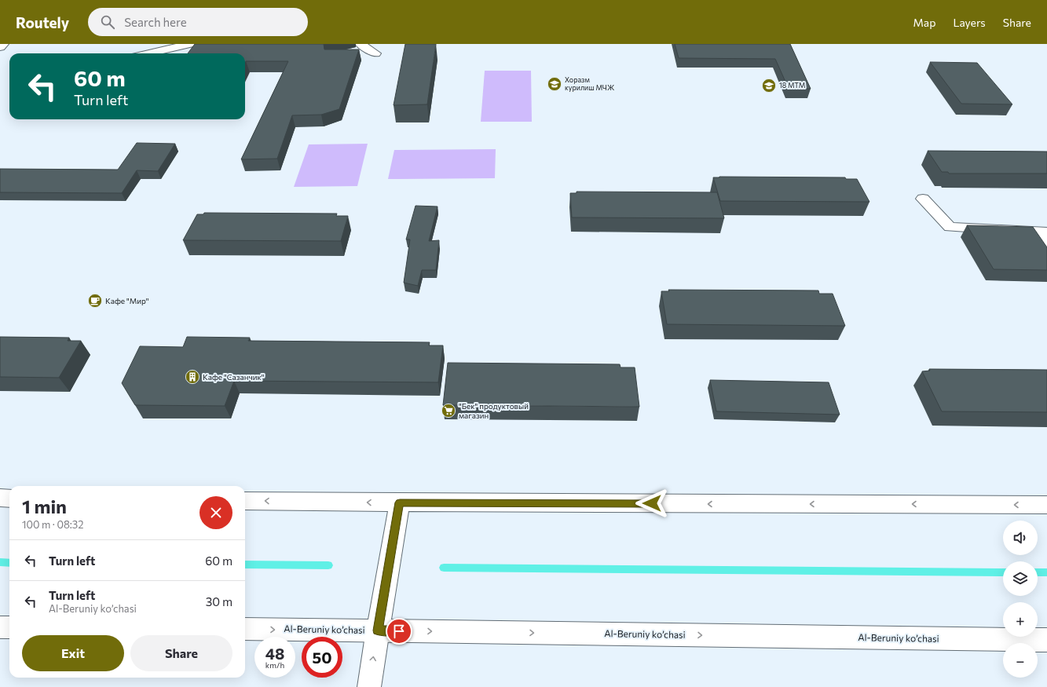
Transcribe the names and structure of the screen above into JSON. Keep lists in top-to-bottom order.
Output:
{
  "streets": {
    "main road": ["Al-Beruniy ko’chasi"]
  },
  "places": {
    "school or university": ["Хоразм курилиш МЧЖ", "18 MTM"],
    "cafe": ["Кафе \"Мир\""],
    "building": ["Кафе \"Сазанчик\""],
    "supermarket": ["\"Бек\" продуктовый магазин"]
  },
  "page": {
    "header": "Routely",
    "search": "Search here",
    "nav": ["Map", "Layers", "Share"],
    "turn": ["60 m", "Turn left"],
    "heading": ["1 min", "100 m · 08:32"],
    "map_buttons": ["+", "−"],
    "list": [
      {
        "name": "Turn left",
        "value": "60 m"
      },
      {
        "name": "Turn left",
        "note": "Al-Beruniy ko’chasi",
        "value": "30 m"
      }
    ],
    "buttons": ["Exit", "Share"],
    "speed": "48 km/h",
    "limit": "50"
  }
}
